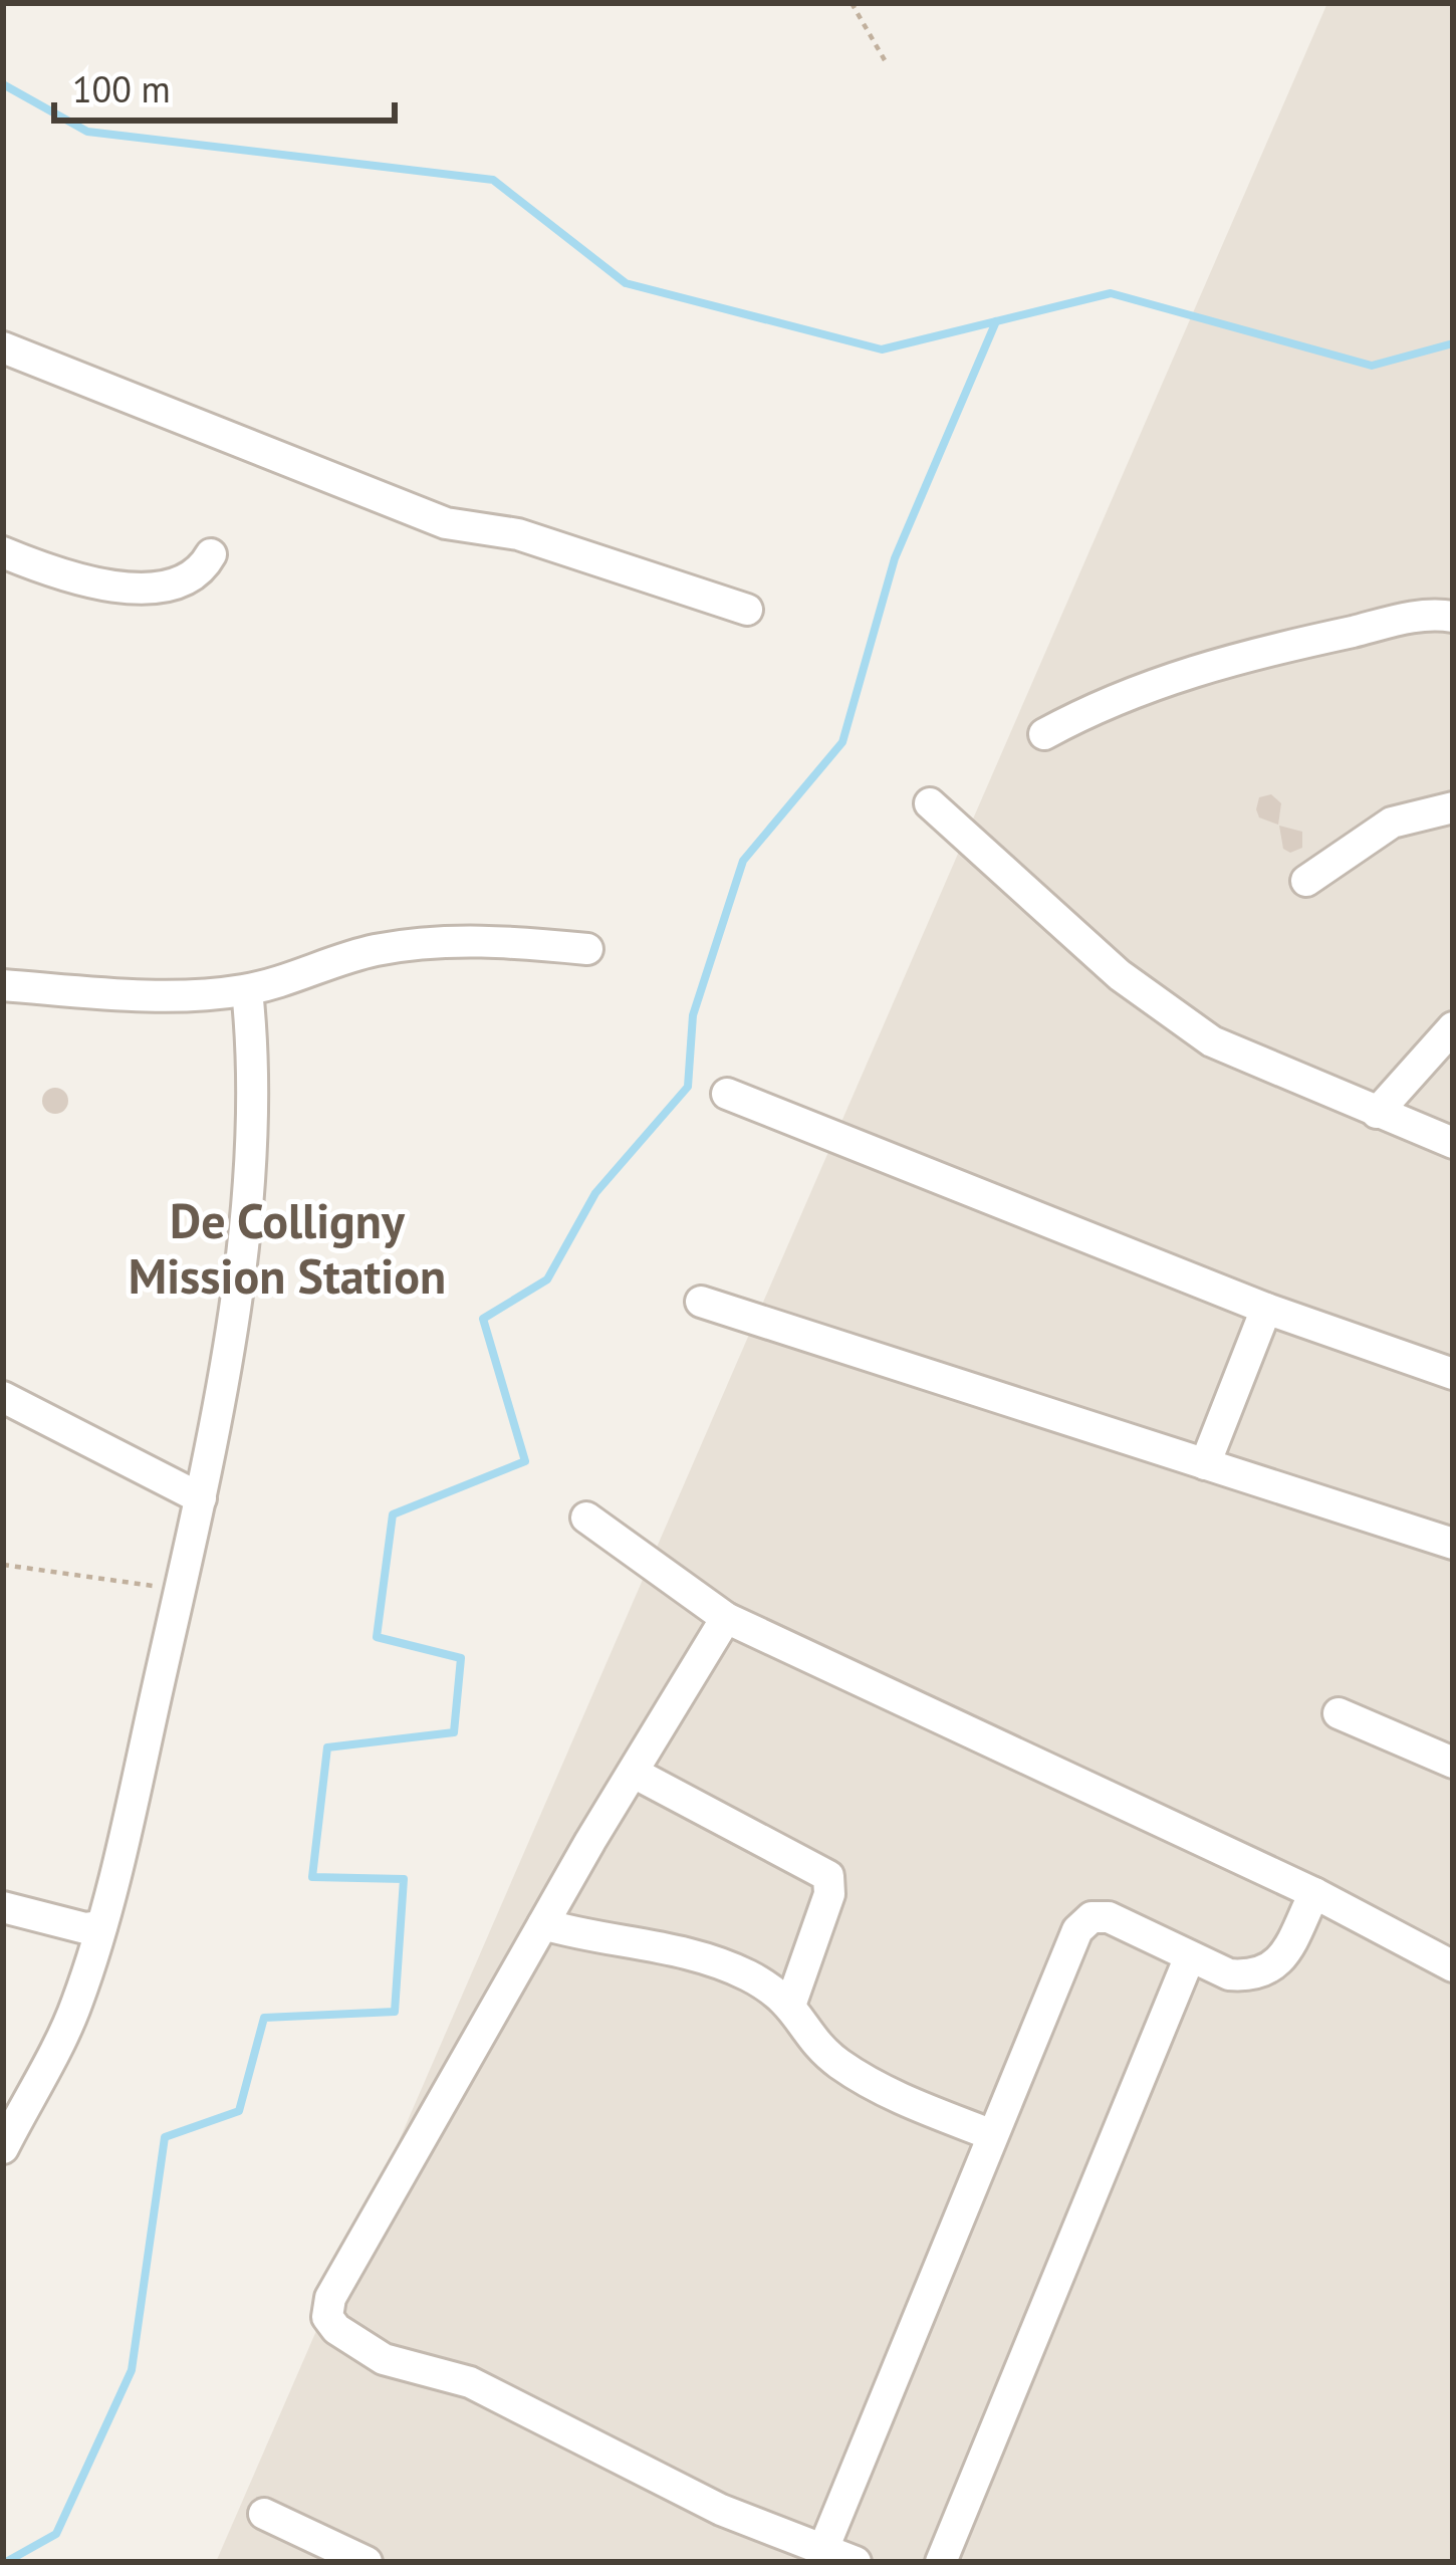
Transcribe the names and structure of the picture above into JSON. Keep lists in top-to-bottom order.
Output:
{
  "districts": ["De Colligny Mission Station"],
  "scale_bar": "100 m"
}
